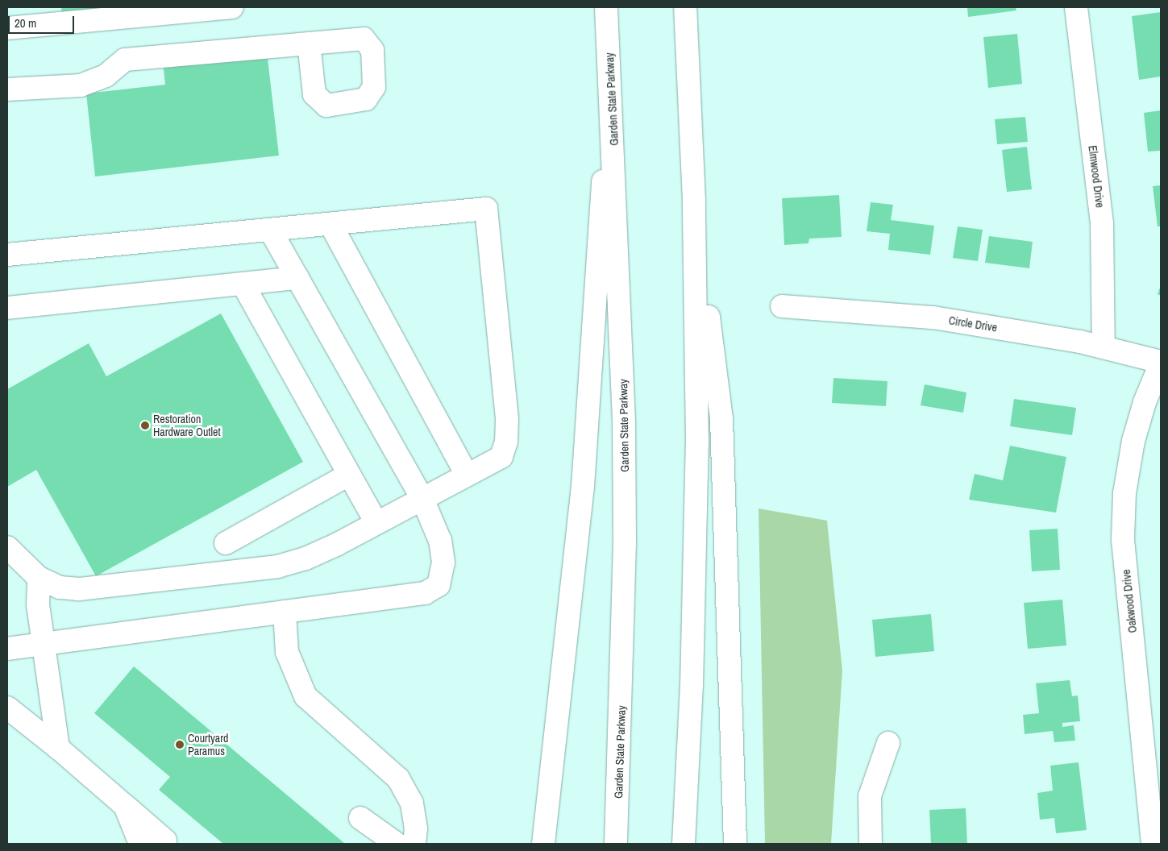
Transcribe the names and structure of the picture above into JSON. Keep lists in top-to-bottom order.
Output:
{
  "streets": {
    "main road": [
      "Garden State Parkway",
      "Elmwood Drive",
      "Circle Drive",
      "Oakwood Drive"
    ]
  },
  "crossings": [
    ["Elmwood Drive", "Circle Drive"],
    ["Circle Drive", "Oakwood Drive"]
  ],
  "places": ["Restoration Hardware Outlet", "Courtyard Paramus"],
  "scale_bar": "20 m"
}
